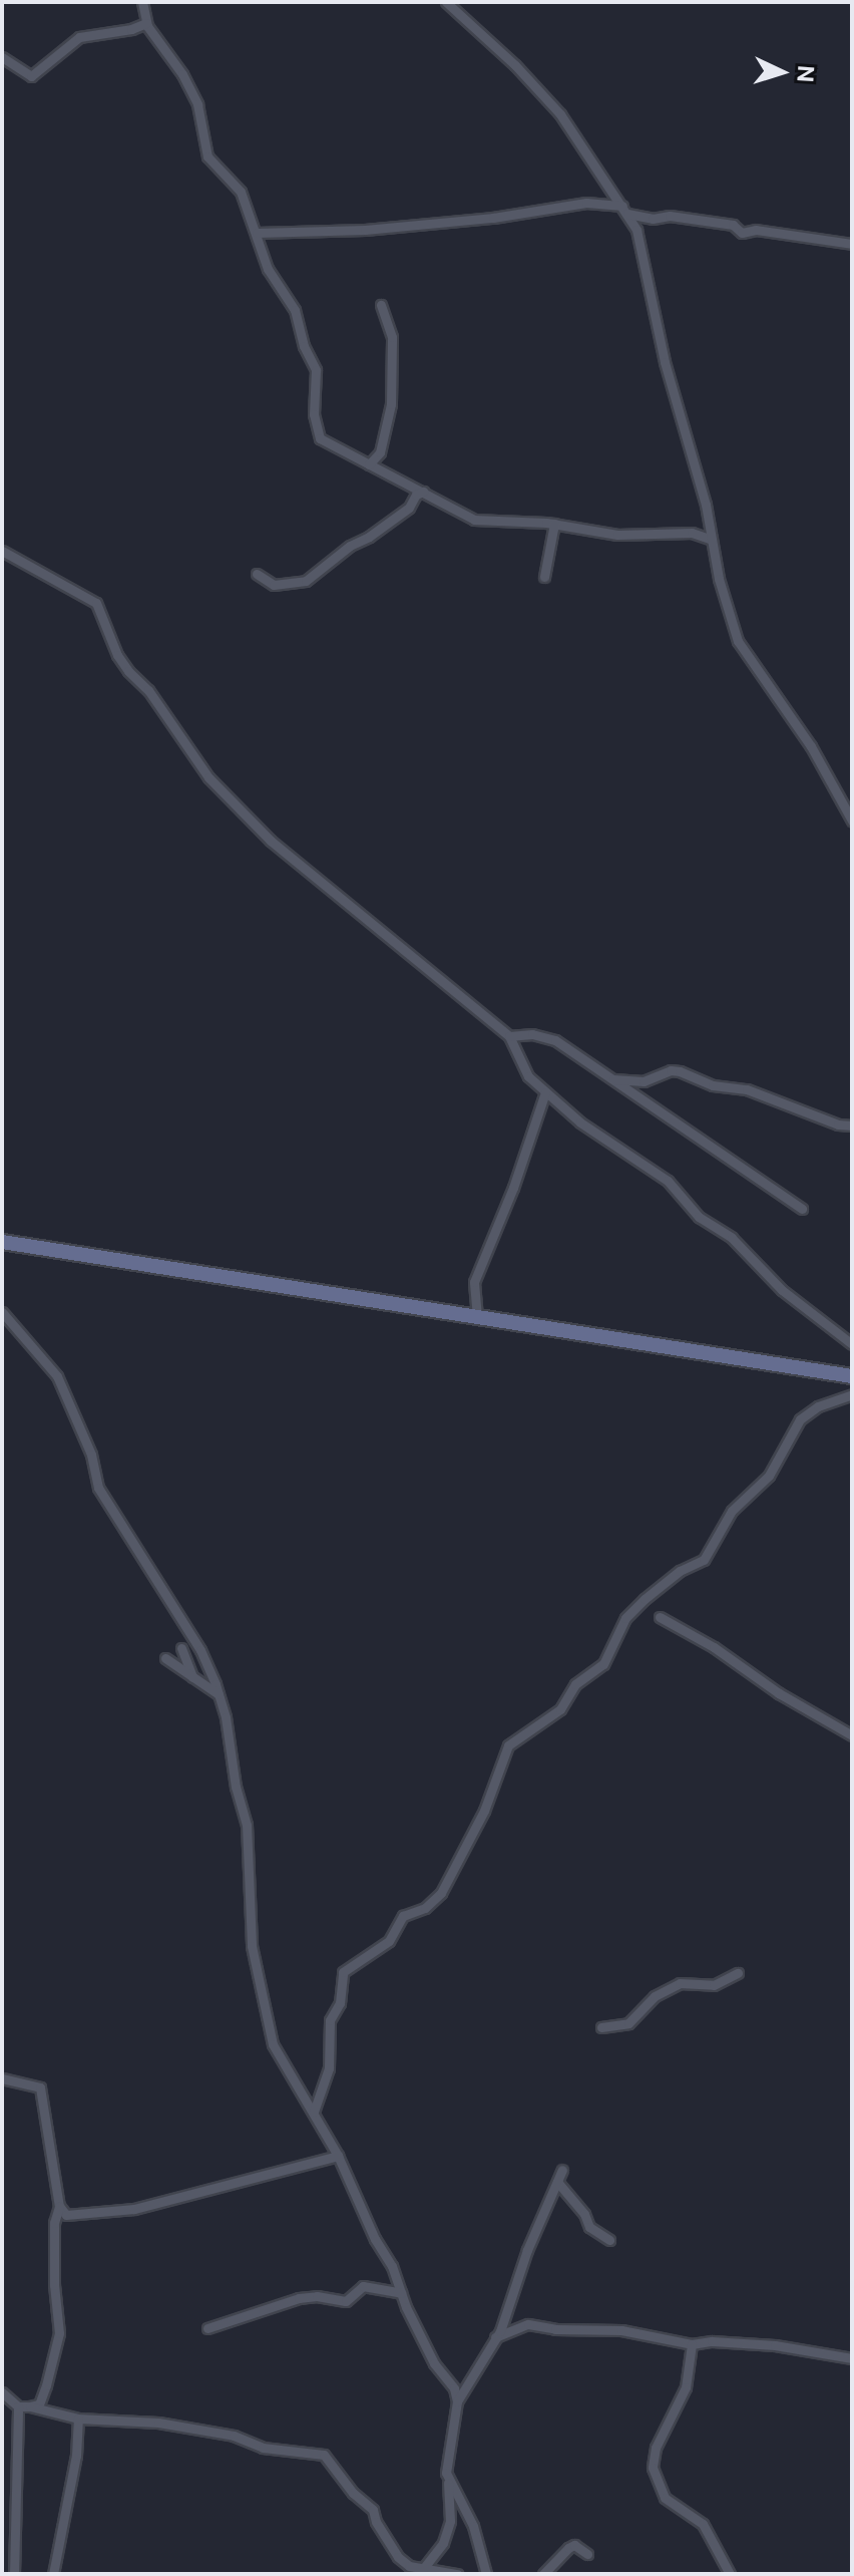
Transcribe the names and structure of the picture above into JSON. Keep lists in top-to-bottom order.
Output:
{
  "north": "right"
}
